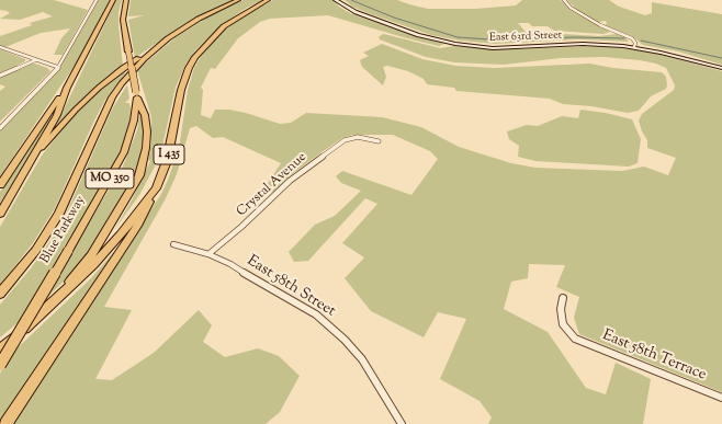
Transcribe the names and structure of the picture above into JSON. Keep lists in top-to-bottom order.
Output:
{
  "streets": {
    "highway": ["I 435", "MO 350", "Blue Parkway"],
    "main road": ["East 63rd Street"],
    "street": ["Crystal Avenue", "East 58th Street", "East 58th Terrace"]
  },
  "crossings": [
    ["Crystal Avenue", "East 58th Street"]
  ]
}
